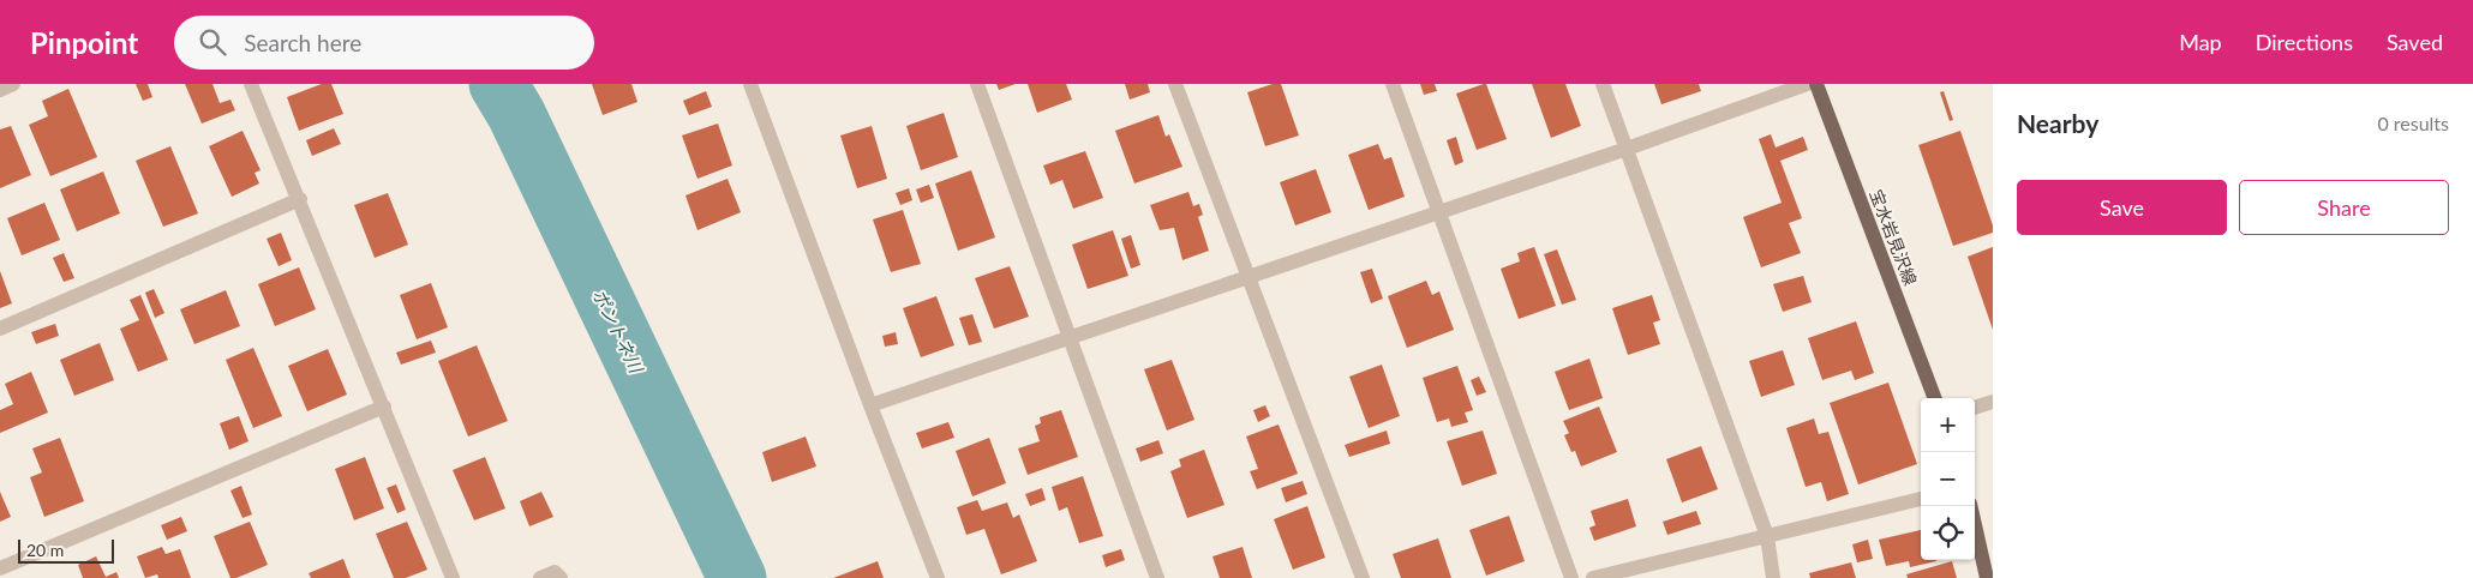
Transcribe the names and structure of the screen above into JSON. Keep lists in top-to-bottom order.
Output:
{
  "streets": {
    "main road": ["宝水岩見沢線"]
  },
  "water": ["ポントネ川"],
  "scale_bar": "20 m",
  "page": {
    "header": "Pinpoint",
    "search": "Search here",
    "nav": ["Map", "Directions", "Saved"],
    "heading": ["Nearby", "0 results"],
    "buttons": ["Save", "Share"],
    "map_buttons": ["+", "−"],
    "scale": "20 m"
  }
}
